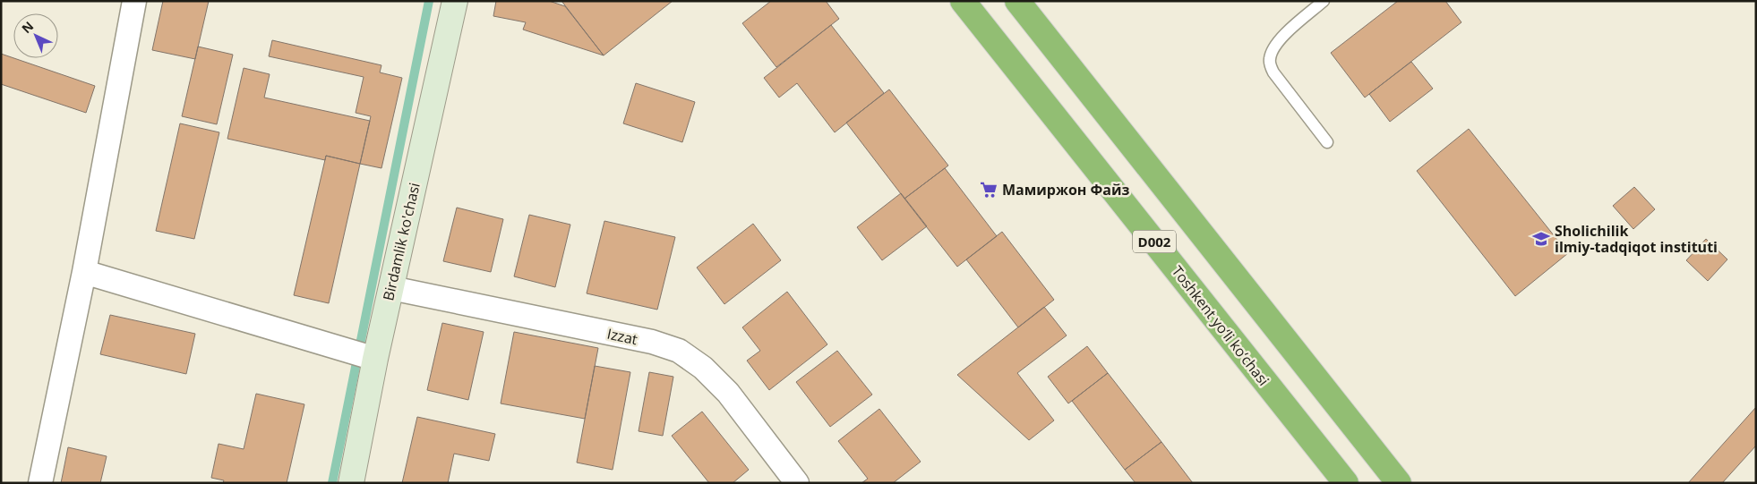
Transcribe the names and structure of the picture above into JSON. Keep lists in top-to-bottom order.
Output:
{
  "streets": {
    "highway": ["D002", "Toshkent yo‘li ko‘chasi"],
    "street": ["Birdamlik ko'chasi", "Izzat"]
  },
  "crossings": [
    ["Birdamlik ko'chasi", "Izzat"]
  ],
  "places": {
    "supermarket": ["Мамиржон Файз"],
    "school or university": ["Sholichilik ilmiy-tadqiqot instituti"]
  },
  "north": "top left"
}
